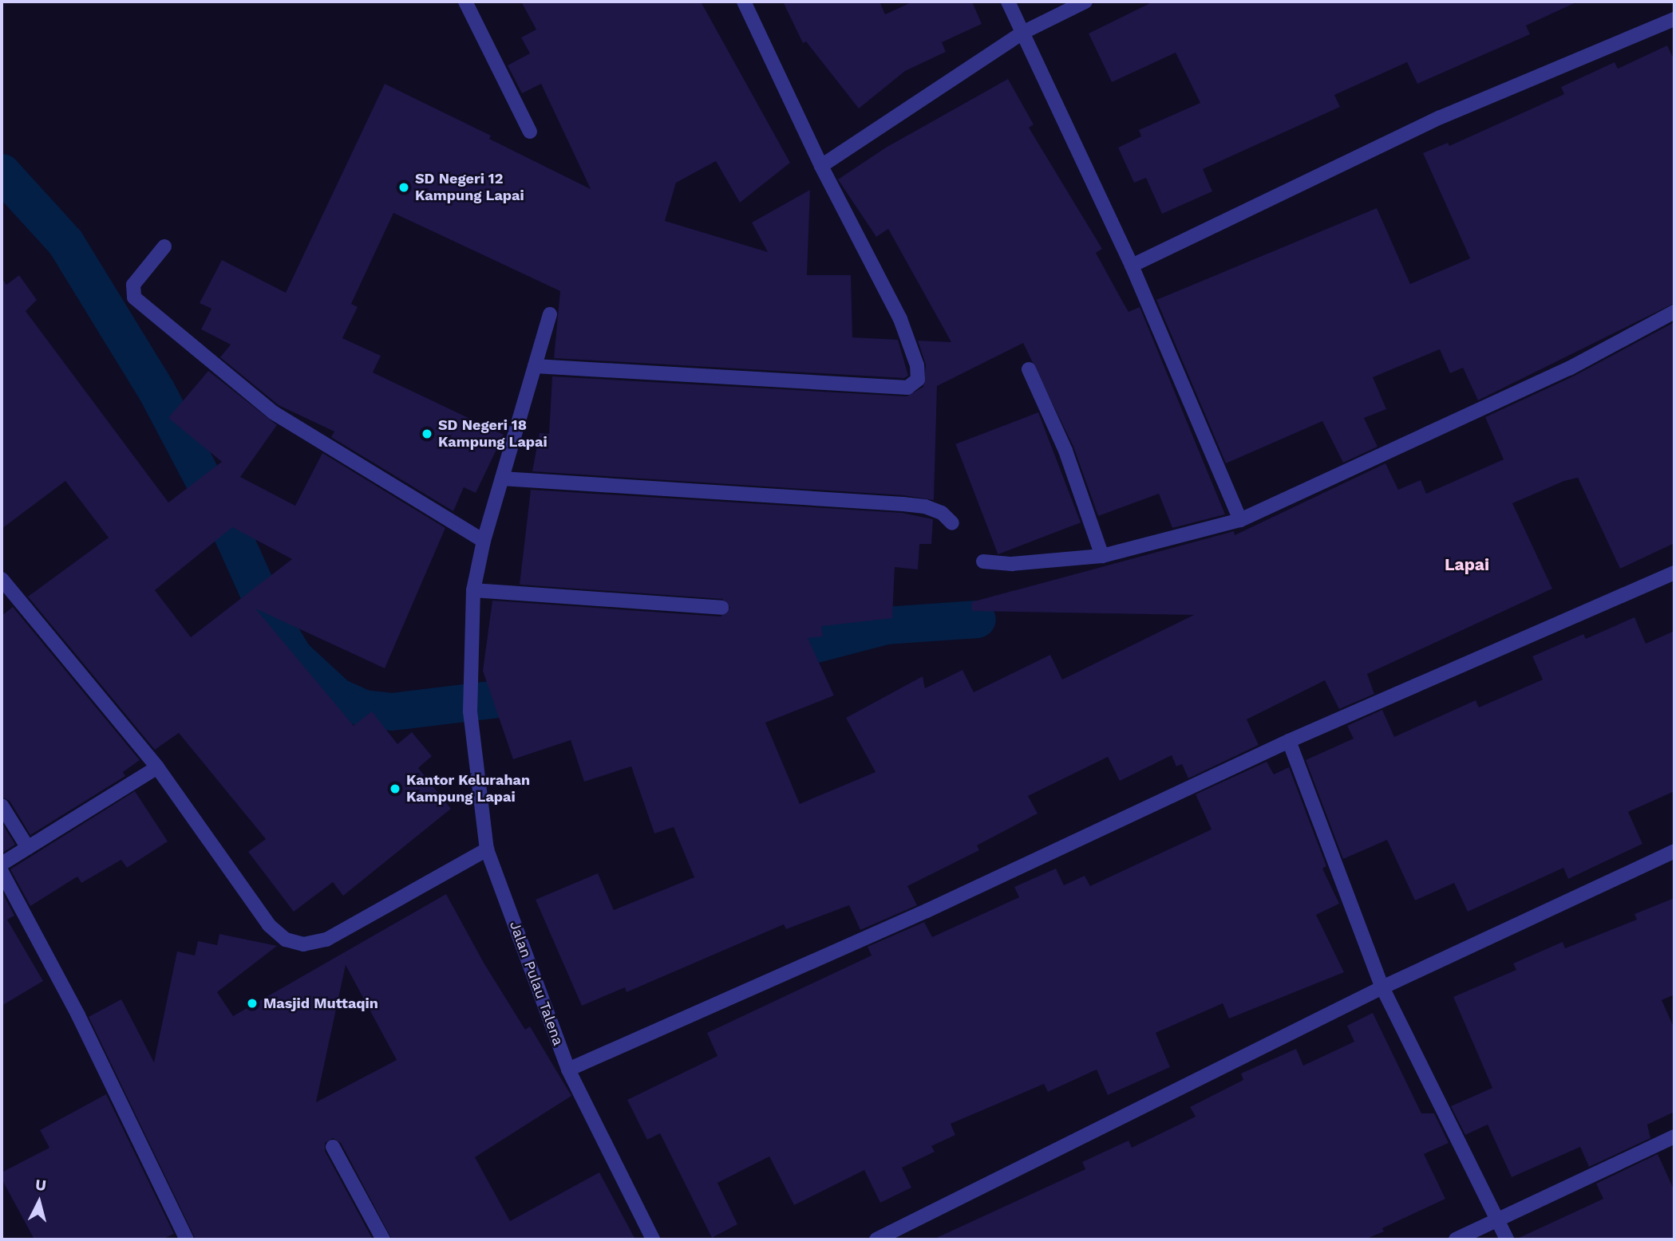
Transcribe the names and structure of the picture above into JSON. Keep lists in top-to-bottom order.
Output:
{
  "streets": {
    "street": ["Jalan Pulau Talena"]
  },
  "districts": ["Lapai"],
  "places": [
    "SD Negeri 12 Kampung Lapai",
    "SD Negeri 18 Kampung Lapai",
    "Kantor Kelurahan Kampung Lapai",
    "Masjid Muttaqin"
  ],
  "north": "top"
}
